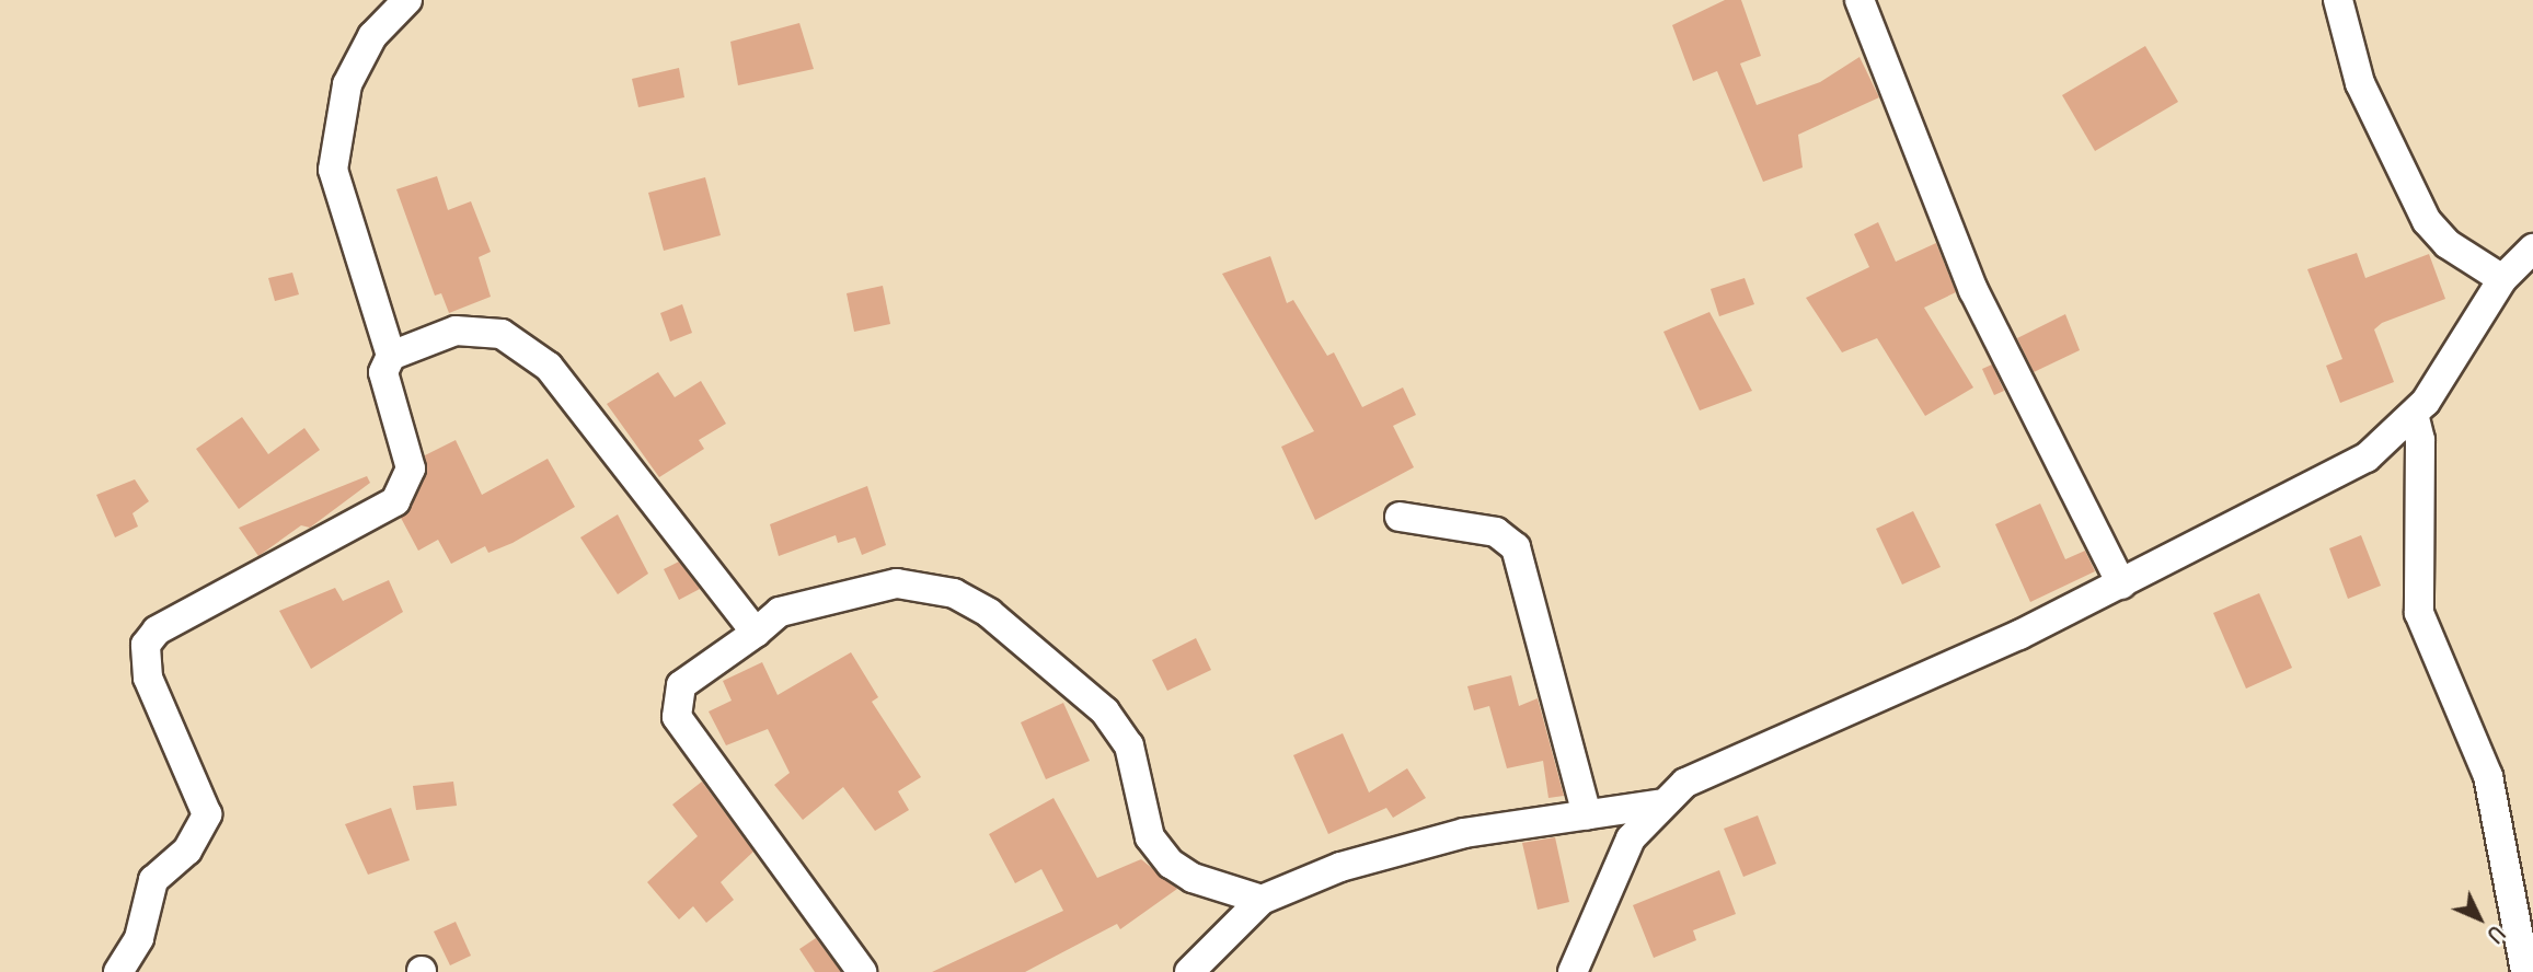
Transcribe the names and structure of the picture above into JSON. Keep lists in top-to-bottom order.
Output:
{
  "north": "bottom right"
}
